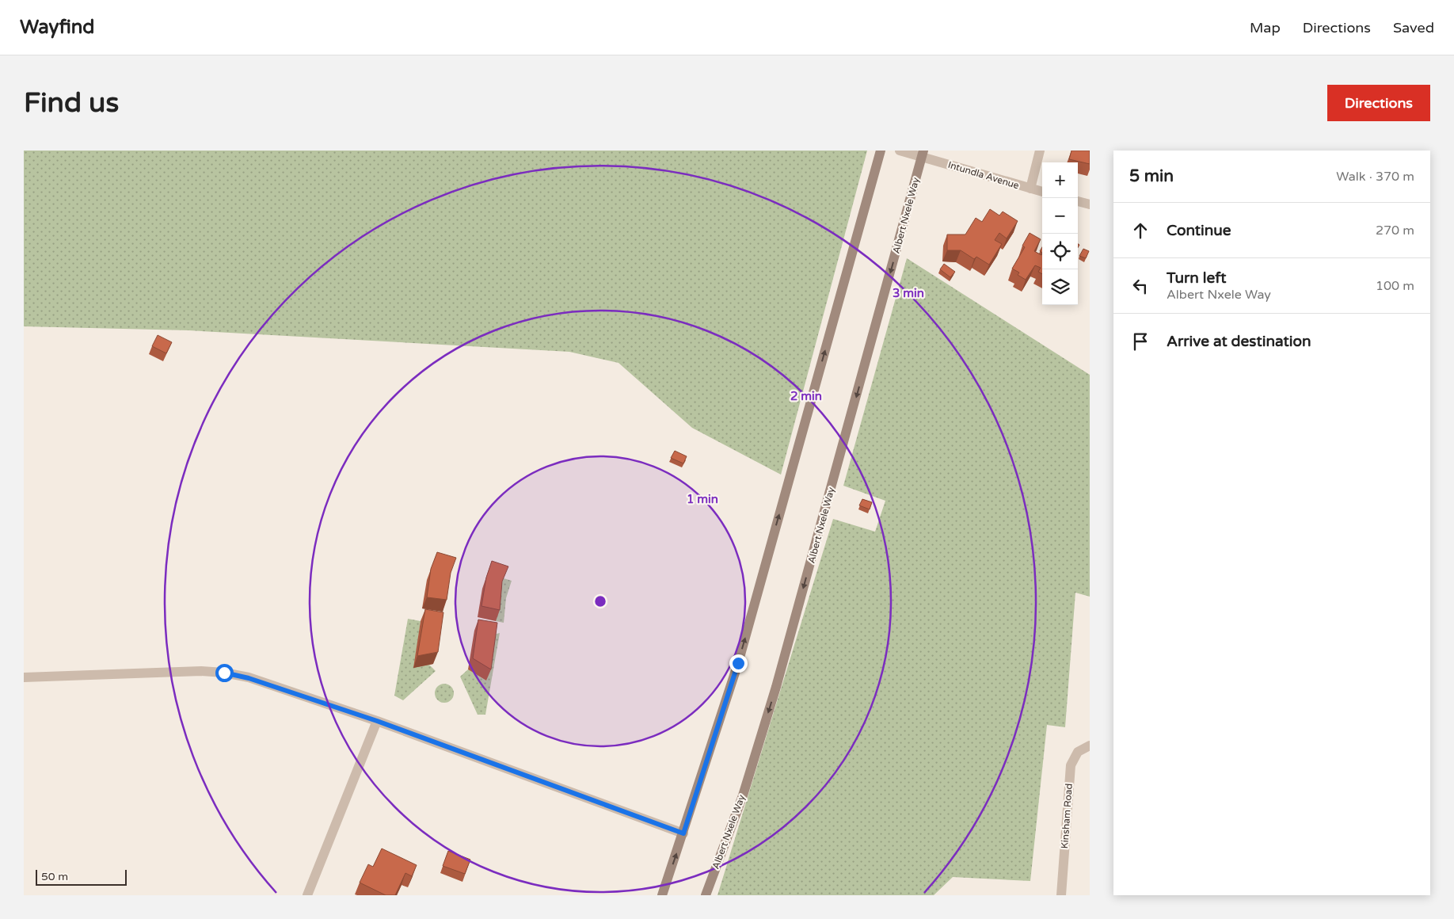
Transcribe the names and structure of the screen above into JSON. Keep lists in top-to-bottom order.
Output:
{
  "streets": {
    "main road": ["Albert Nxele Way"],
    "street": ["Intundla Avenue", "Kinsham Road"]
  },
  "crossings": [
    ["Intundla Avenue", "Albert Nxele Way"]
  ],
  "scale_bar": "50 m",
  "page": {
    "header": "Wayfind",
    "nav": ["Map", "Directions", "Saved"],
    "buttons": "Directions",
    "title": "Find us",
    "heading": ["5 min", "Walk · 370 m"],
    "map_buttons": ["+", "−"],
    "list": [
      ["Continue", "270 m"],
      ["Turn left", "Albert Nxele Way", "100 m"],
      "Arrive at destination"
    ],
    "scale": "50 m"
  },
  "rings": ["3 min", "2 min", "1 min"]
}
